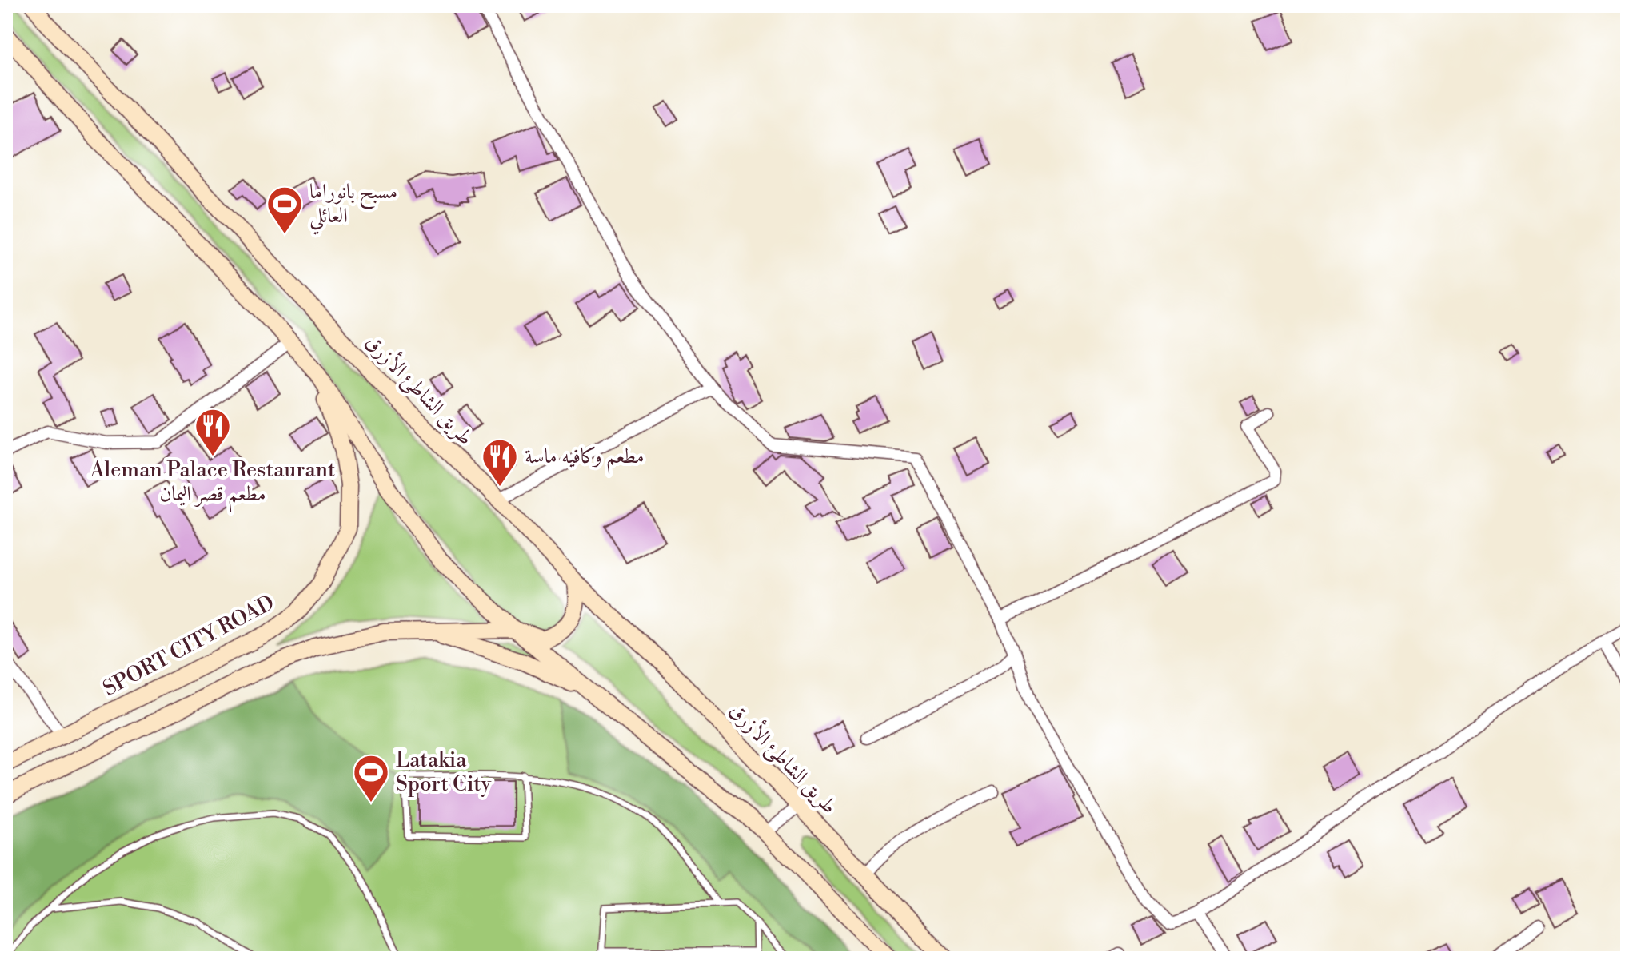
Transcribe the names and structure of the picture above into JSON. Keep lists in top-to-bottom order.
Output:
{
  "streets": {
    "main road": ["طريق الشاطئ الأزرق", "SPORT CITY ROAD"]
  },
  "places": {
    "sports": ["مسبح بانوراما العائلي", "Latakia Sport City"],
    "restaurant": ["Aleman Palace Restaurant مطعم قصر اليمان", "مطعم وكافيه ماسة"]
  }
}
